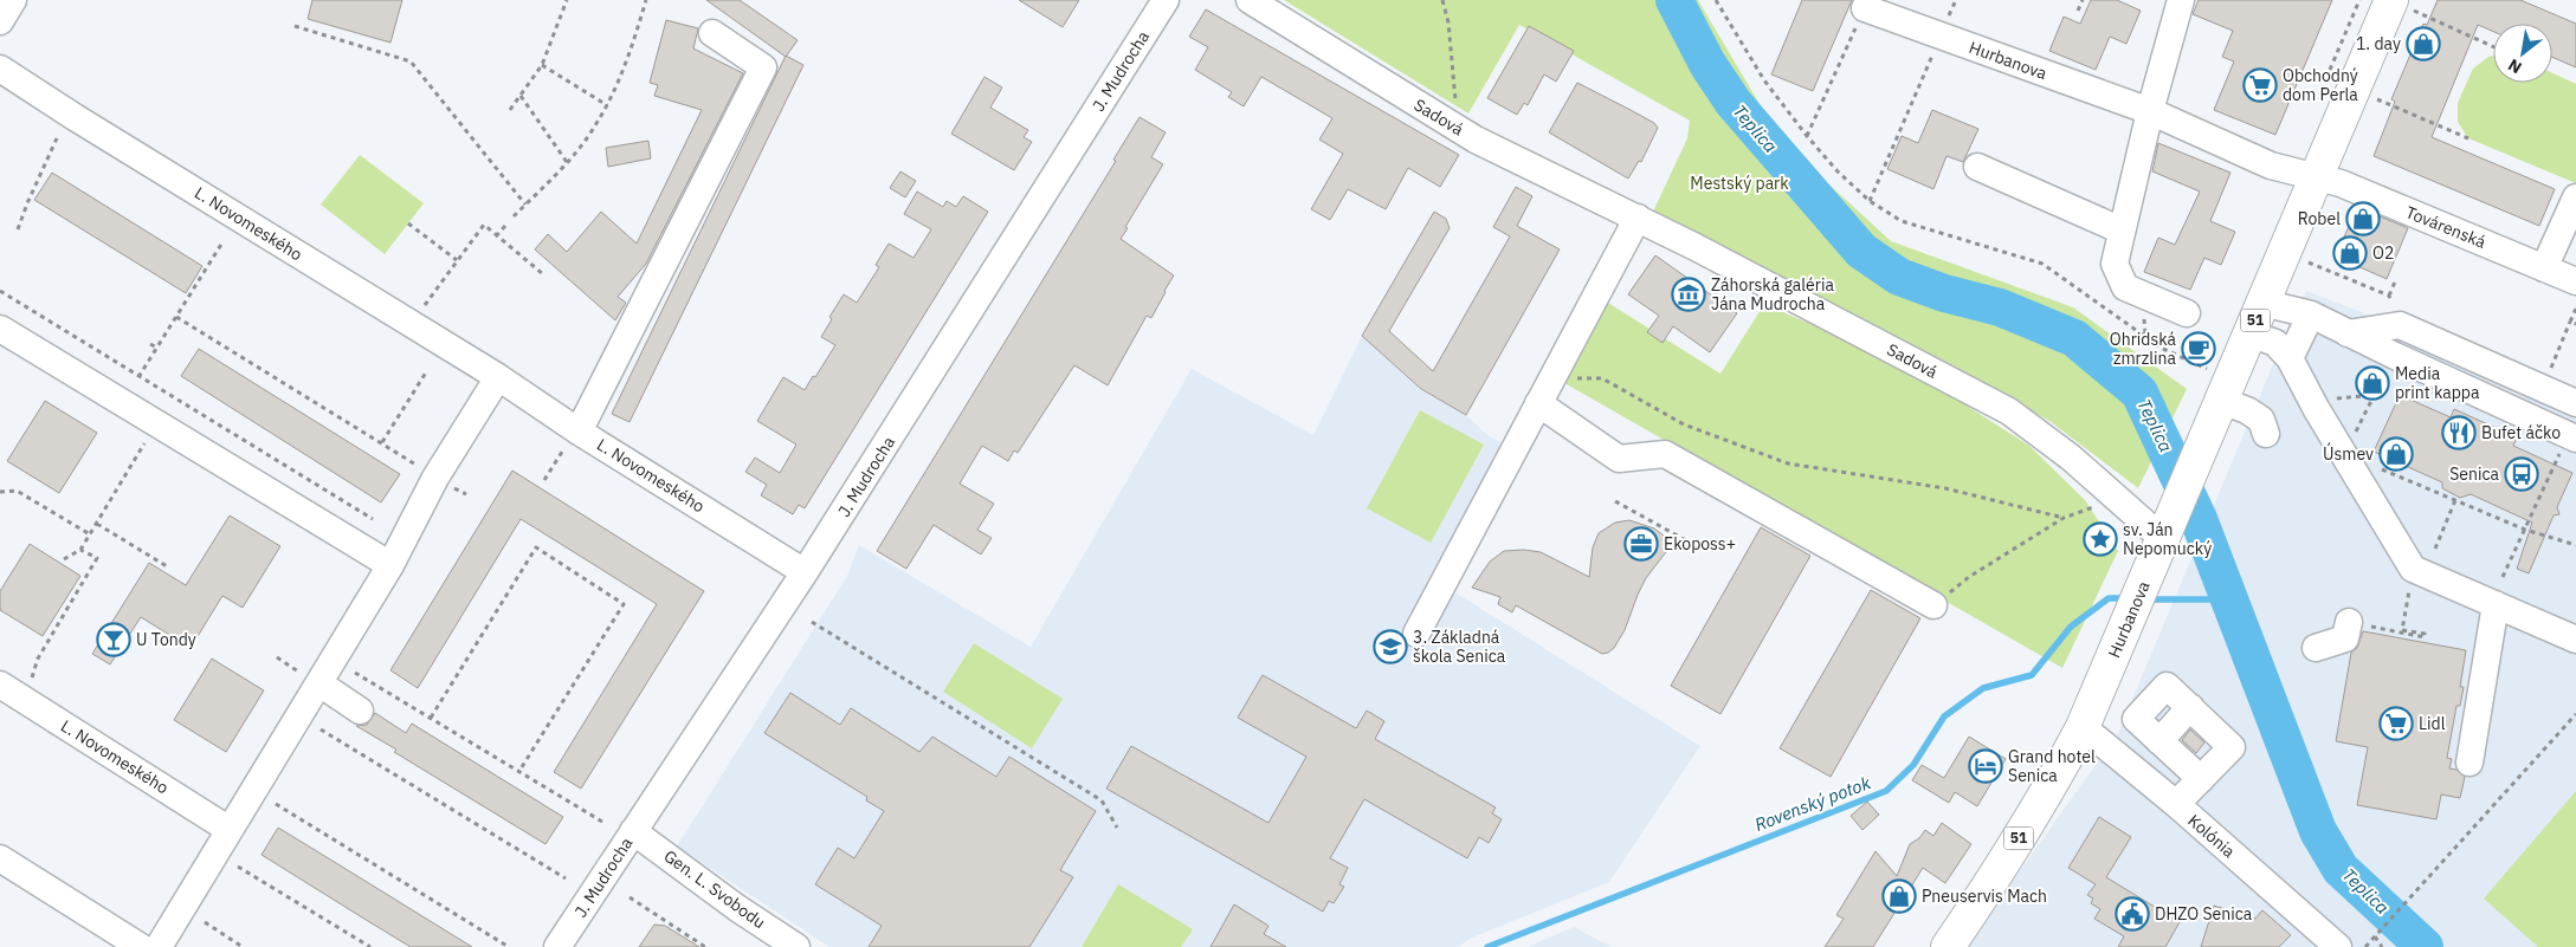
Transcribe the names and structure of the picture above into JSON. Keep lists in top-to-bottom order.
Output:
{
  "streets": {
    "main road": ["Hurbanova", "51"],
    "street": [
      "J. Mudrocha",
      "Sadová",
      "L. Novomeského",
      "Továrenská",
      "Kolónia",
      "Gen. L. Svobodu"
    ]
  },
  "crossings": [
    ["Hurbanova", "Sadová"],
    ["Hurbanova", "Továrenská"],
    ["Hurbanova", "Kolónia"],
    ["J. Mudrocha", "L. Novomeského"],
    ["J. Mudrocha", "Gen. L. Svobodu"]
  ],
  "water": ["Teplica", "Rovenský potok"],
  "parks": ["Mestský park"],
  "places": {
    "shop": [
      "1. day",
      "Robel",
      "O2",
      "Media print kappa",
      "Úsmev",
      "Pneuservis Mach"
    ],
    "supermarket": ["Obchodný dom Perla", "Lidl"],
    "museum": ["Záhorská galéria Jána Mudrocha"],
    "cafe": ["Ohridská zmrzlina"],
    "restaurant": ["Bufet áčko"],
    "bus stop": ["Senica"],
    "place": ["sv. Ján Nepomucký"],
    "office": ["Ekoposs+"],
    "bar": ["U Tondy"],
    "school or university": ["3. Základná škola Senica"],
    "hotel": ["Grand hotel Senica"],
    "public building": ["DHZO Senica"]
  },
  "north": "bottom left"
}
